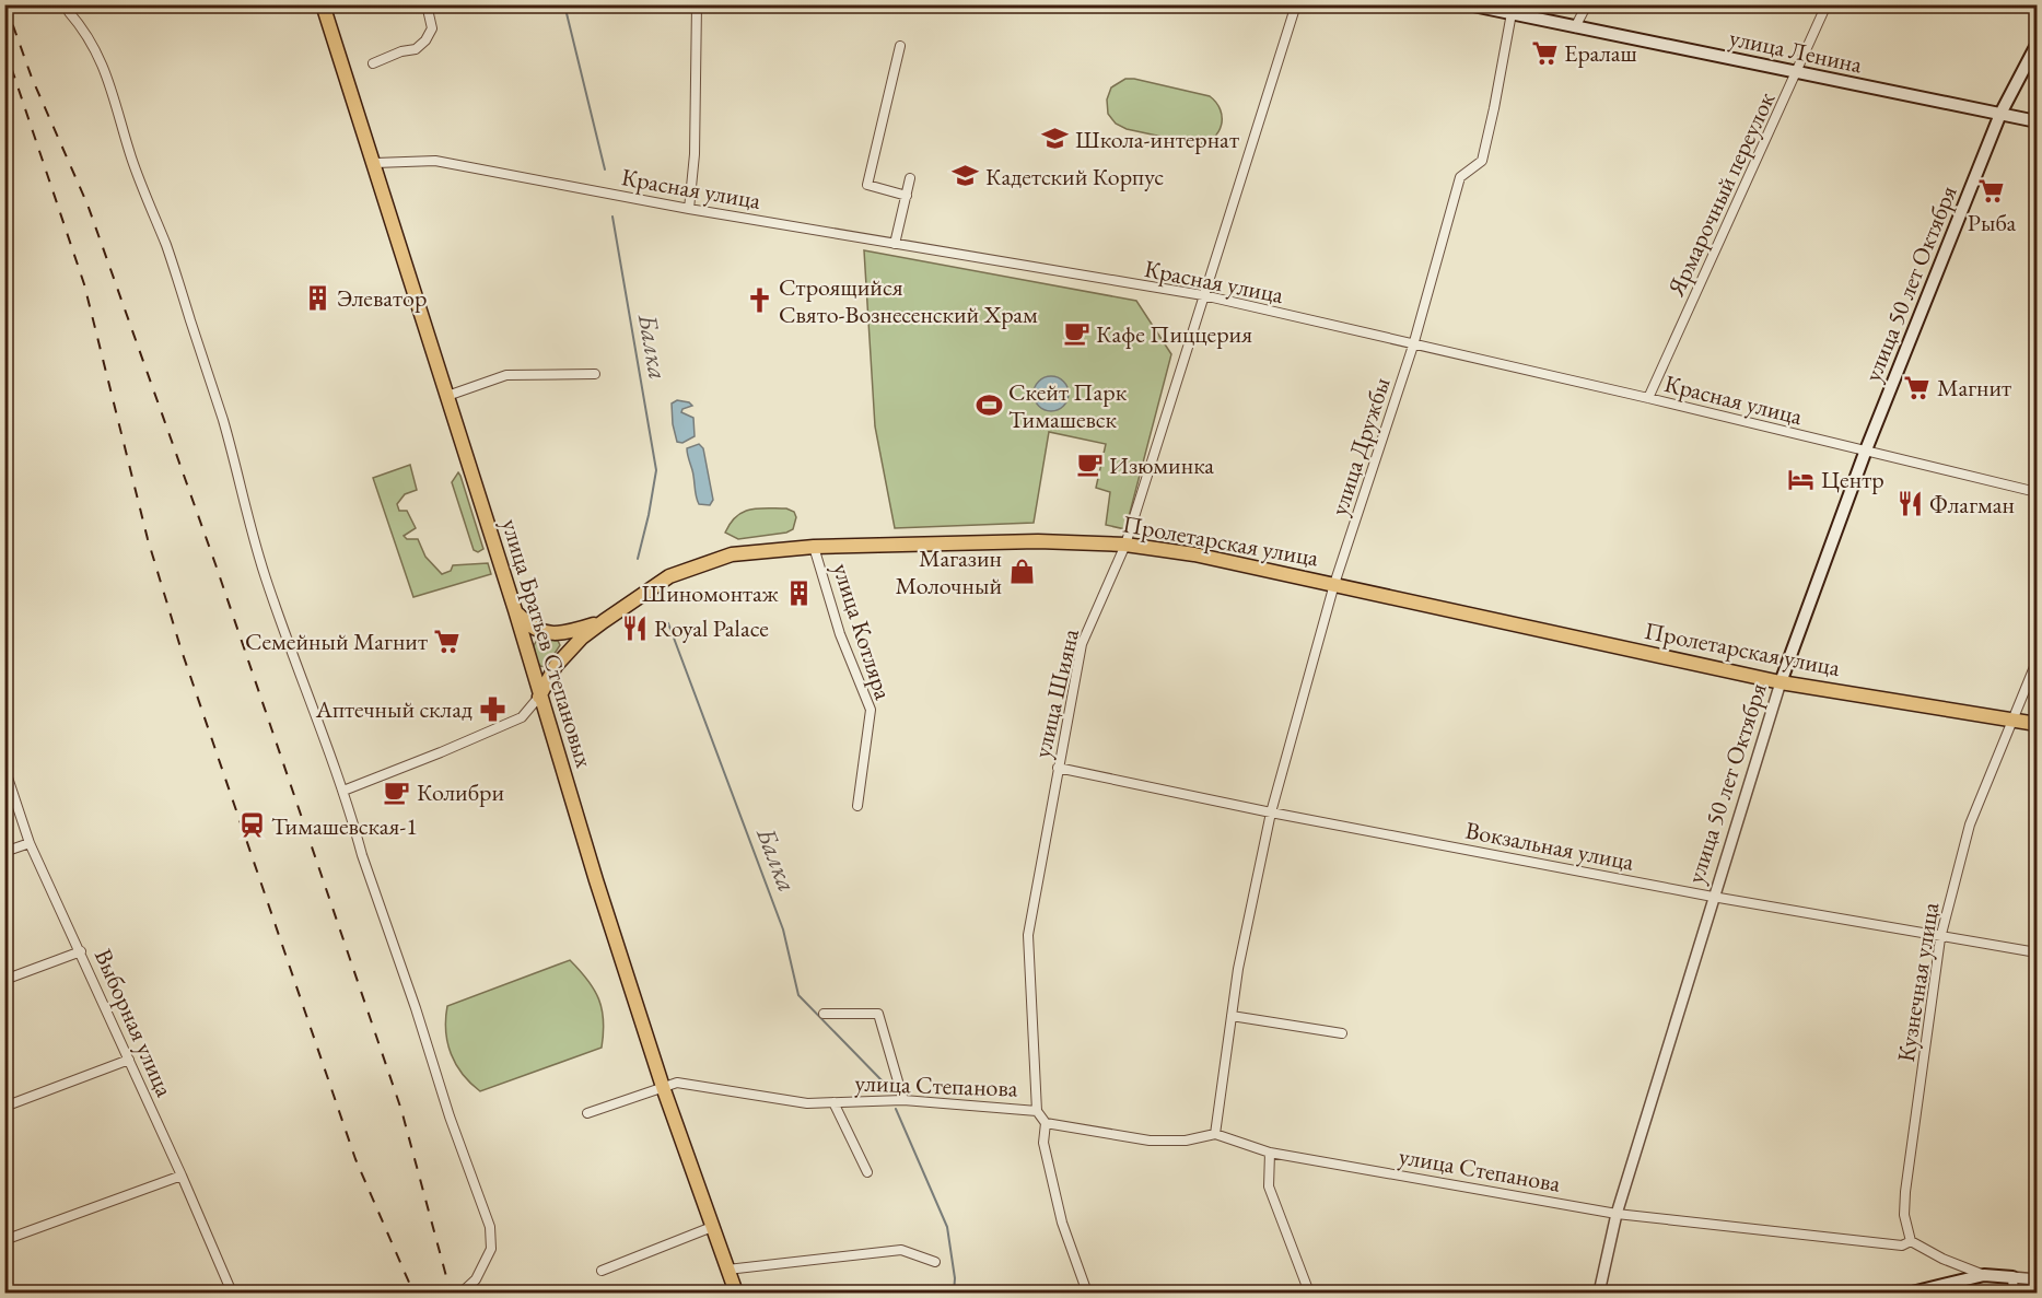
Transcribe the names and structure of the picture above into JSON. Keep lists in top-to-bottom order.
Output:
{
  "streets": {
    "main road": [
      "улица Ленина",
      "улица 50 лет Октября",
      "Пролетарская улица",
      "улица Братьев Степановых"
    ],
    "street": [
      "Красная улица",
      "Ярмарочный переулок",
      "улица Дружбы",
      "улица Котляра",
      "улица Шияна",
      "Вокзальная улица",
      "Кузнечная улица",
      "Выборная улица",
      "улица Степанова"
    ]
  },
  "crossings": [
    ["улица Ленина", "Ярмарочный переулок"],
    ["улица Ленина", "улица 50 лет Октября"],
    ["улица Ленина", "улица Дружбы"],
    ["Красная улица", "Ярмарочный переулок"],
    ["Красная улица", "улица 50 лет Октября"],
    ["Красная улица", "улица Дружбы"],
    ["Красная улица", "улица Братьев Степановых"],
    ["Красная улица", "улица Шияна"],
    ["улица 50 лет Октября", "Пролетарская улица"],
    ["улица 50 лет Октября", "Вокзальная улица"],
    ["улица 50 лет Октября", "улица Степанова"],
    ["улица Дружбы", "Пролетарская улица"],
    ["улица Дружбы", "Вокзальная улица"],
    ["улица Дружбы", "улица Степанова"],
    ["Пролетарская улица", "улица Котляра"],
    ["Пролетарская улица", "улица Братьев Степановых"],
    ["Пролетарская улица", "улица Шияна"],
    ["Пролетарская улица", "Кузнечная улица"],
    ["улица Братьев Степановых", "улица Степанова"],
    ["улица Шияна", "Вокзальная улица"],
    ["улица Шияна", "улица Степанова"],
    ["Вокзальная улица", "Кузнечная улица"],
    ["Кузнечная улица", "улица Степанова"]
  ],
  "water": ["Балка"],
  "places": {
    "supermarket": [
      "Ералаш",
      "Рыба",
      "Магнит",
      "Семейный Магнит"
    ],
    "school or university": ["Школа-интернат", "Кадетский Корпус"],
    "building": ["Элеватор", "Шиномонтаж"],
    "church": ["Строящийся Свято-Вознесенский Храм"],
    "cafe": ["Кафе Пиццерия", "Изюминка", "Колибри"],
    "sports": ["Скейт Парк Тимашевск"],
    "hotel": ["Центр"],
    "restaurant": ["Флагман", "Royal Palace"],
    "shop": ["Магазин Молочный"],
    "pharmacy": ["Аптечный склад"],
    "station": ["Тимашевская-1"]
  }
}
